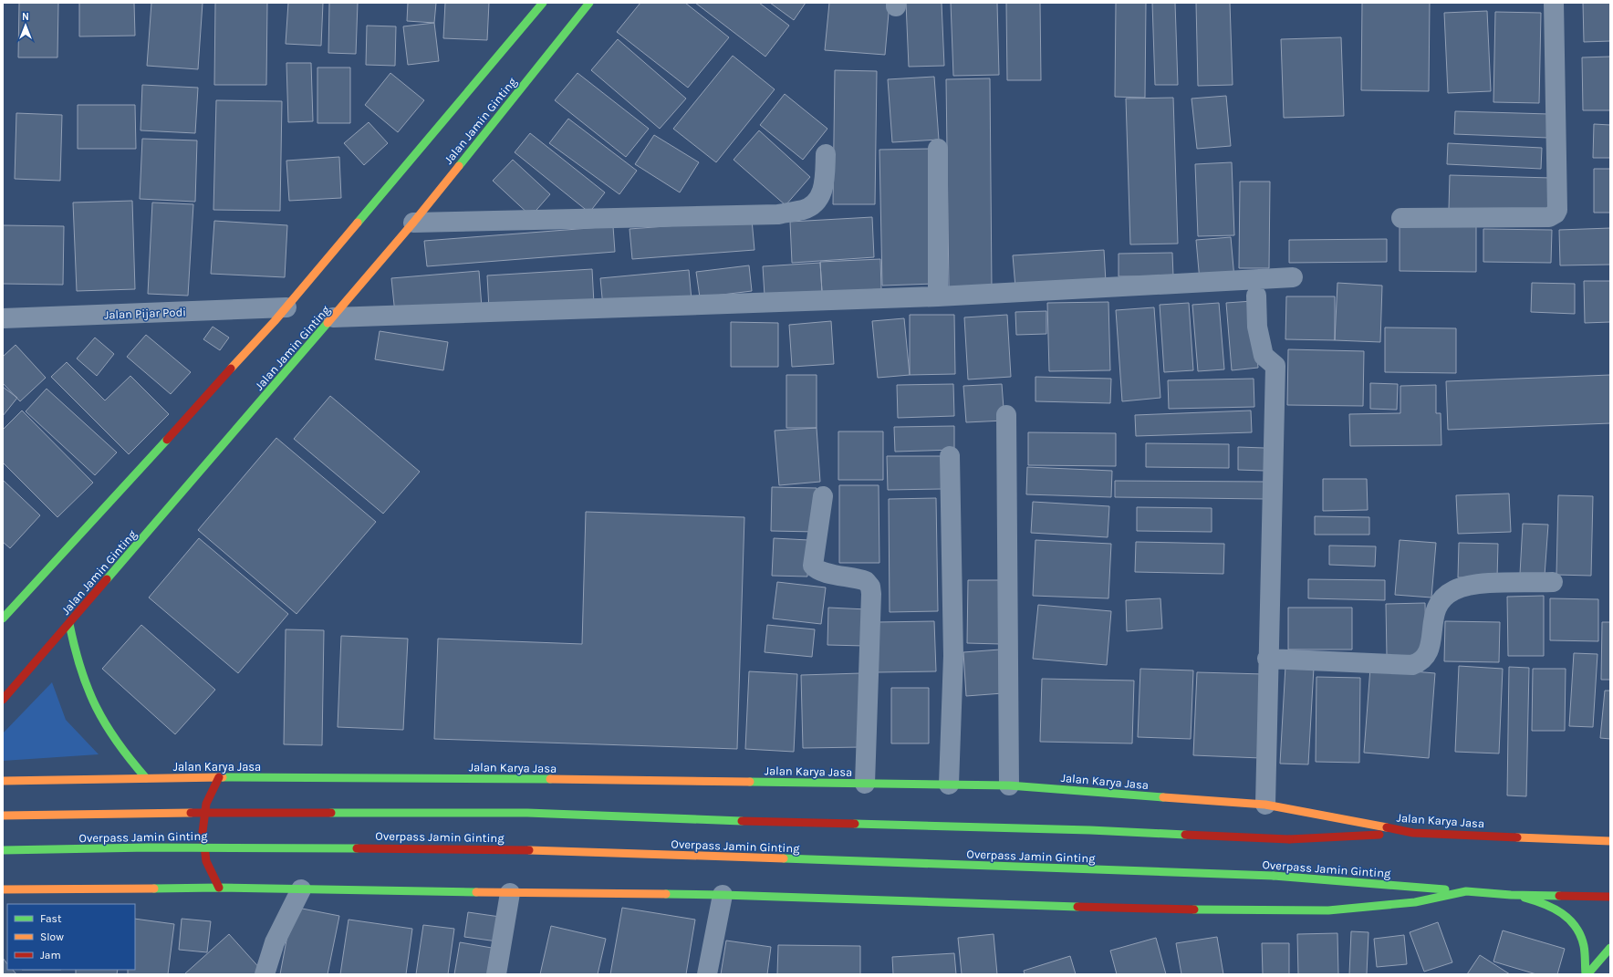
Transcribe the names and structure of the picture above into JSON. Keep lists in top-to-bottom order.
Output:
{
  "streets": {
    "main road": ["Jalan Jamin Ginting", "Jalan Karya Jasa", "Overpass Jamin Ginting"],
    "street": ["Jalan Pijar Podi"]
  },
  "crossings": [
    ["Jalan Karya Jasa", "Overpass Jamin Ginting"]
  ],
  "legend": ["Fast", "Slow", "Jam"],
  "north": "top"
}
